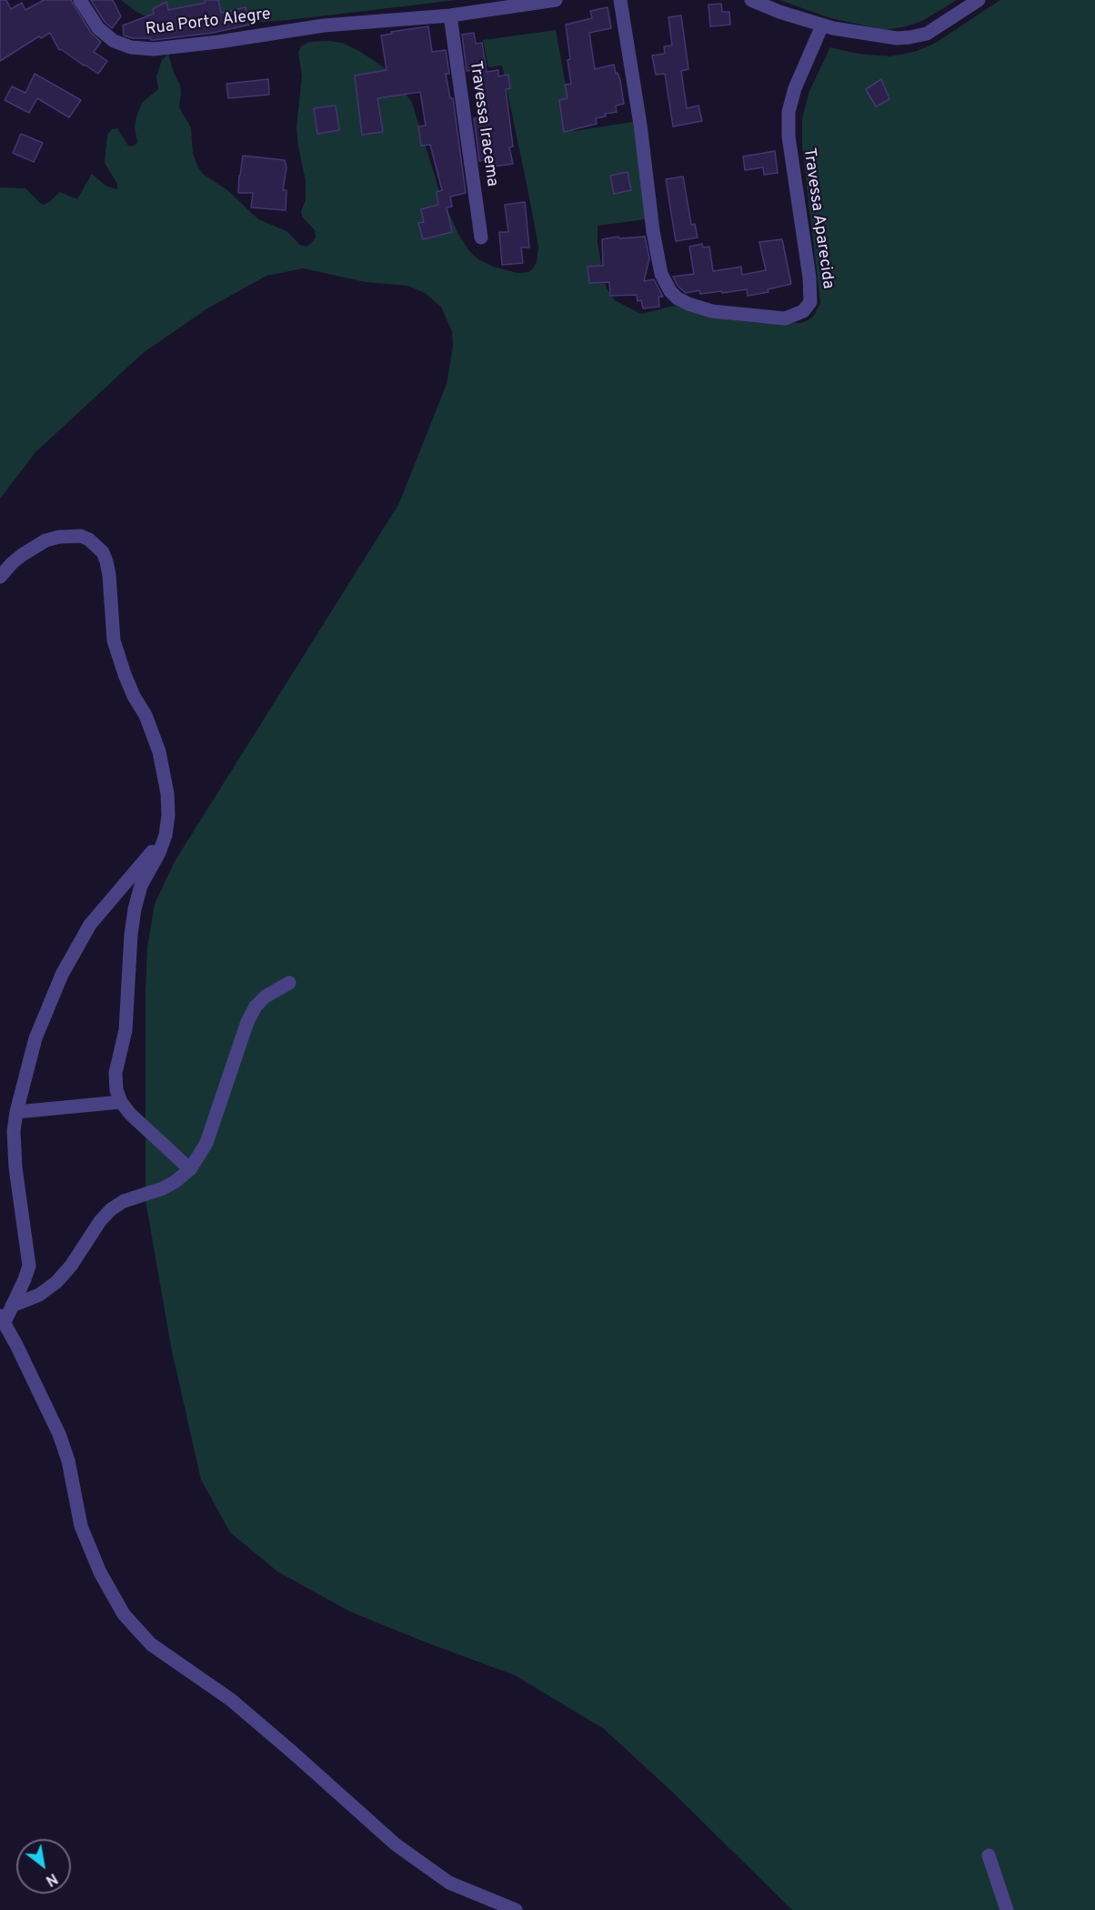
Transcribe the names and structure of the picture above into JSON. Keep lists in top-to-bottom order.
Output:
{
  "streets": {
    "street": ["Rua Porto Alegre", "Travessa Iracema", "Travessa Aparecida"]
  },
  "crossings": [
    ["Rua Porto Alegre", "Travessa Iracema"]
  ],
  "north": "bottom right"
}
